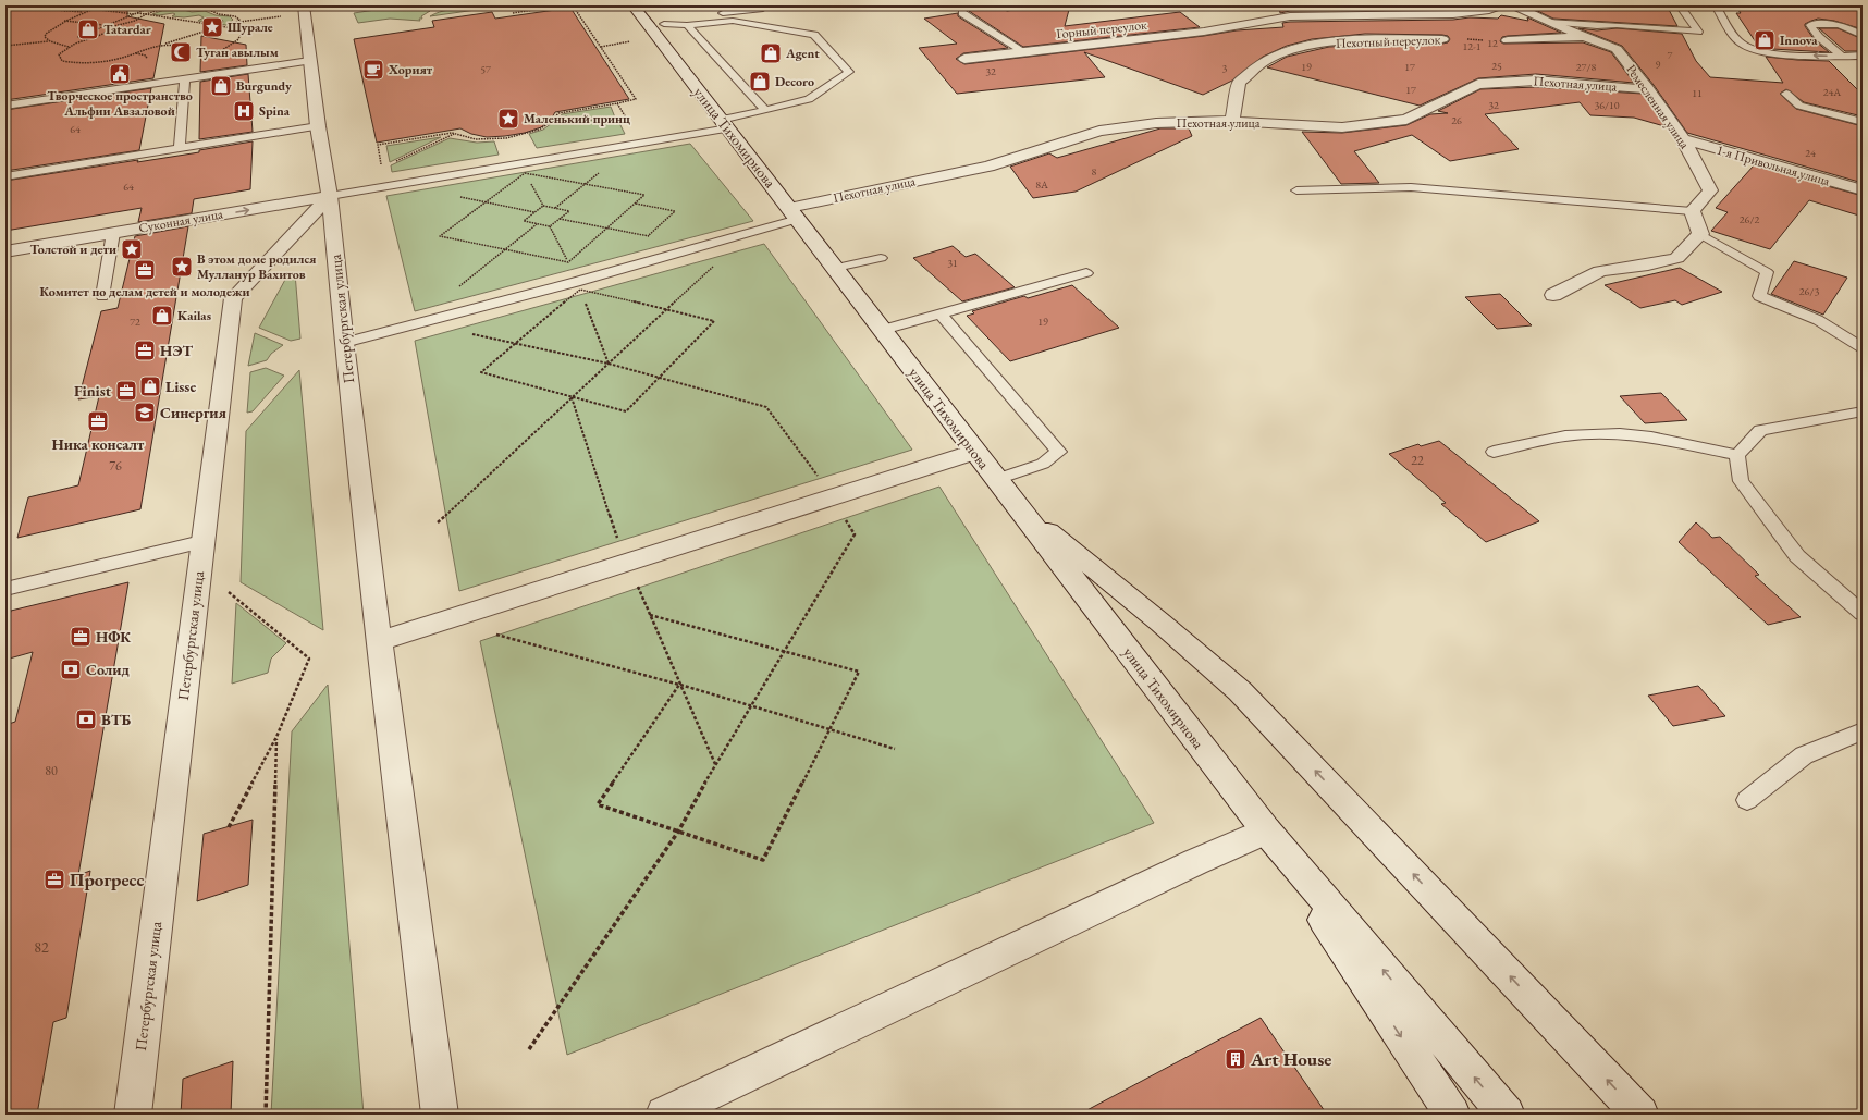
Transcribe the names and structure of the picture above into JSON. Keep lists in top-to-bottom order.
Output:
{
  "streets": {
    "street": [
      "Горный переулок",
      "Пехотный переулок",
      "Пехотная улица",
      "Ремесленная улица",
      "улица Тихомирнова",
      "1-я Привольная улица",
      "Суконная улица",
      "Петербургская улица"
    ]
  },
  "crossings": [
    ["Пехотный переулок", "Пехотная улица"],
    ["Пехотная улица", "Ремесленная улица"],
    ["Пехотная улица", "улица Тихомирнова"],
    ["Ремесленная улица", "1-я Привольная улица"],
    ["Суконная улица", "Петербургская улица"]
  ],
  "one_way": ["Суконная улица"],
  "places": {
    "place": [
      "Шурале",
      "Маленький принц",
      "Толстой и дети",
      "В этом доме родился Мулланур Вахитов"
    ],
    "shop": [
      "Tatardar",
      "Innova",
      "Agent",
      "Decoro",
      "Burgundy",
      "Kailas",
      "Lisse"
    ],
    "mosque": ["Туган авылым"],
    "cafe": ["Хорият"],
    "public building": ["Творческое пространство Альфии Авзаловой"],
    "hospital": ["Spina"],
    "office": [
      "Комитет по делам детей и молодежи",
      "НЭТ",
      "Finist",
      "Ника консалт",
      "НФК",
      "Прогресс"
    ],
    "school or university": ["Синергия"],
    "bank": ["Солид", "ВТБ"],
    "building": ["Art House"]
  },
  "house_numbers": [
    "12",
    "12-1",
    "7",
    "9",
    "25",
    "19",
    "17",
    "27/8",
    "3",
    "57",
    "32",
    "17",
    "24А",
    "11",
    "32",
    "36/10",
    "26",
    "64",
    "24",
    "8",
    "8А",
    "64",
    "26/2",
    "31",
    "26/3",
    "72",
    "19",
    "22",
    "76",
    "80",
    "82"
  ]
}
